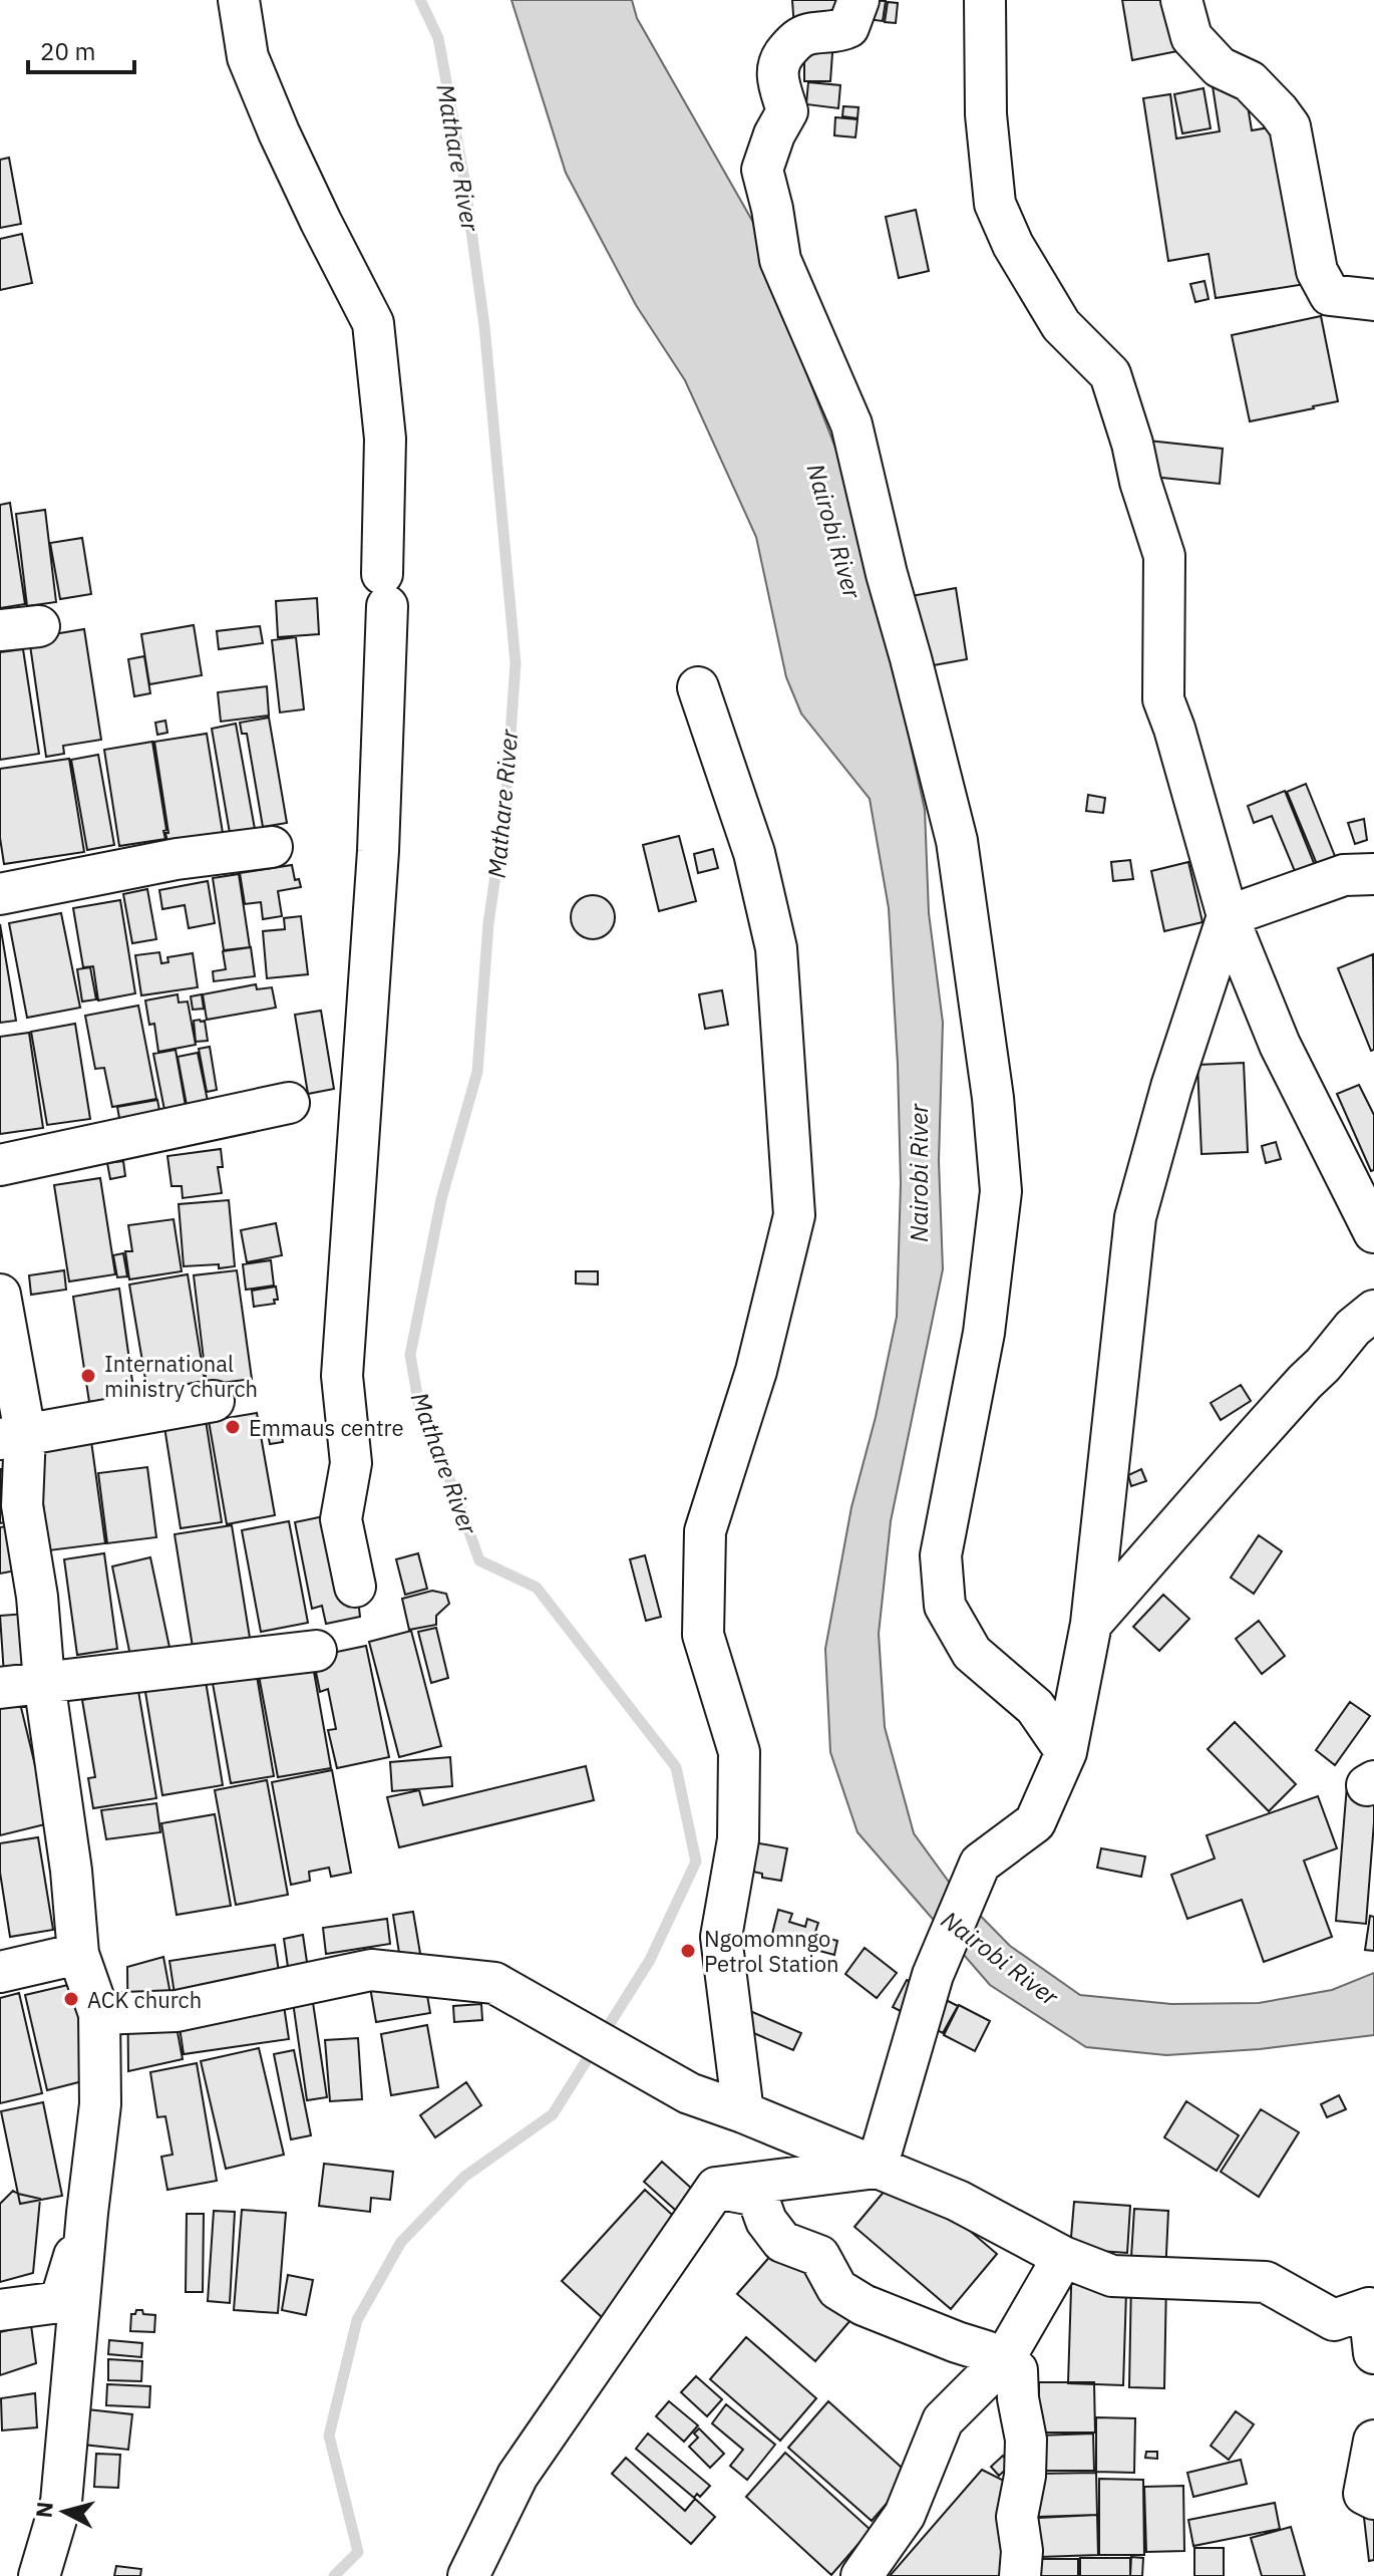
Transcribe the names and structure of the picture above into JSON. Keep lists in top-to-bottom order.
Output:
{
  "water": ["Mathare River", "Nairobi River"],
  "places": [
    "International ministry church",
    "Emmaus centre",
    "Ngomomngo Petrol Station",
    "ACK church"
  ],
  "scale_bar": "20 m",
  "north": "left"
}
